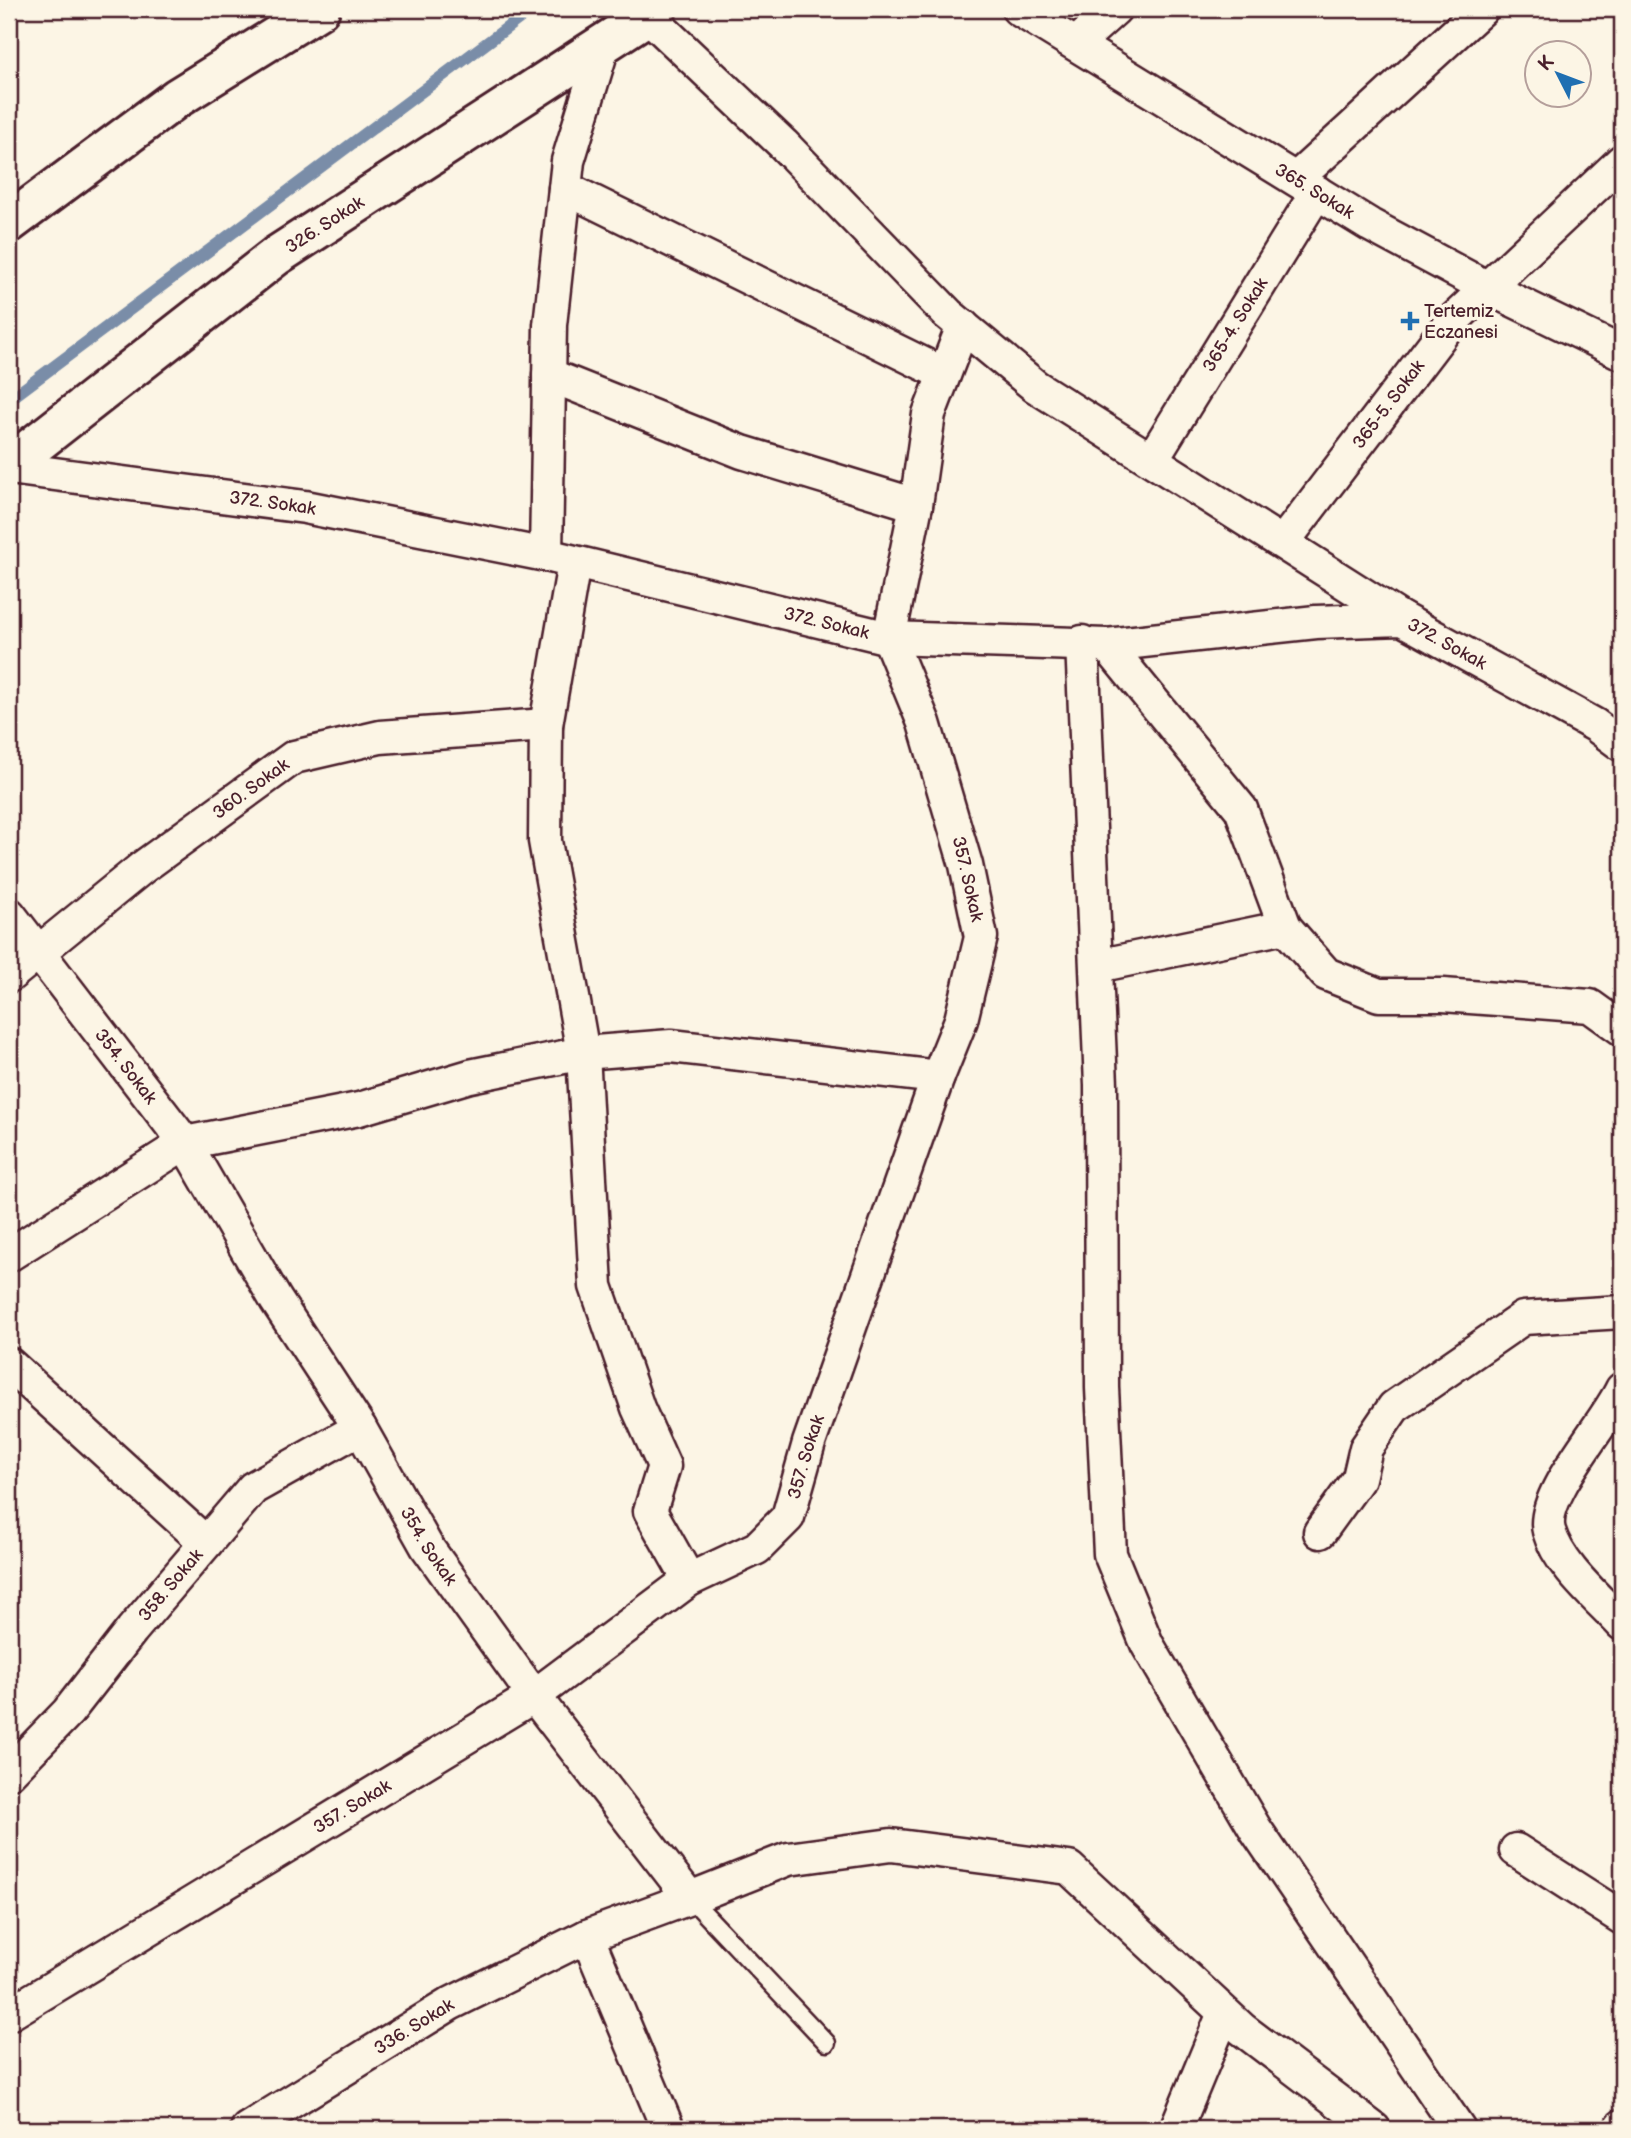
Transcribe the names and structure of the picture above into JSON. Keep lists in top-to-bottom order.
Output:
{
  "streets": {
    "street": [
      "365. Sokak",
      "326. Sokak",
      "365-4. Sokak",
      "365-5. Sokak",
      "372. Sokak",
      "360. Sokak",
      "357. Sokak",
      "354. Sokak",
      "358. Sokak",
      "336. Sokak"
    ]
  },
  "crossings": [
    ["365. Sokak", "365-4. Sokak"],
    ["365. Sokak", "365-5. Sokak"],
    ["326. Sokak", "372. Sokak"],
    ["372. Sokak", "357. Sokak"],
    ["360. Sokak", "354. Sokak"],
    ["357. Sokak", "354. Sokak"],
    ["354. Sokak", "358. Sokak"]
  ],
  "places": {
    "health": ["Tertemiz Eczanesi"]
  },
  "north": "top left"
}
